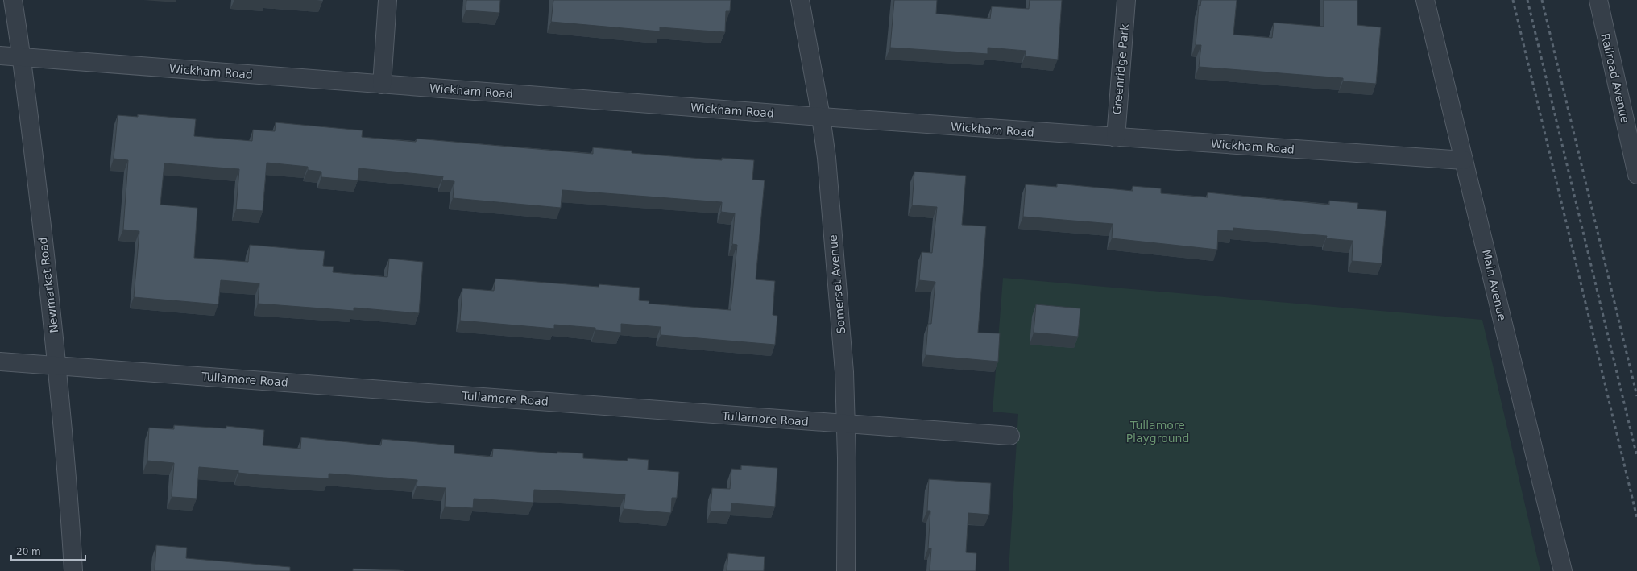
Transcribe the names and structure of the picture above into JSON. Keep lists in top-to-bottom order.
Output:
{
  "streets": {
    "street": [
      "Greenridge Park",
      "Wickham Road",
      "Railroad Avenue",
      "Somerset Avenue",
      "Newmarket Road",
      "Main Avenue",
      "Tullamore Road"
    ]
  },
  "crossings": [
    ["Greenridge Park", "Wickham Road"],
    ["Wickham Road", "Somerset Avenue"],
    ["Wickham Road", "Newmarket Road"],
    ["Wickham Road", "Main Avenue"],
    ["Somerset Avenue", "Tullamore Road"],
    ["Newmarket Road", "Tullamore Road"]
  ],
  "parks": ["Tullamore Playground"],
  "scale_bar": "20 m"
}
